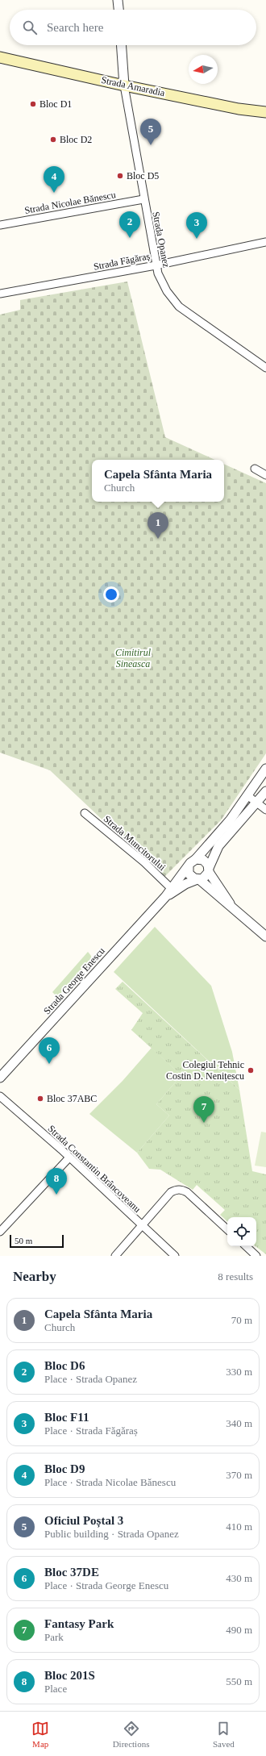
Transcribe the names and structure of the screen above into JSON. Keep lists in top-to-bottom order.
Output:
{
  "streets": {
    "main road": ["Strada Amaradia"],
    "street": [
      "Strada Nicolae Bănescu",
      "Strada Opanez",
      "Strada Făgăraș",
      "Strada Muncitorului",
      "Strada George Enescu",
      "Strada Constantin Brâncoveanu"
    ]
  },
  "crossings": [
    ["Strada Amaradia", "Strada Opanez"],
    ["Strada Nicolae Bănescu", "Strada Opanez"],
    ["Strada Opanez", "Strada Făgăraș"],
    ["Strada Muncitorului", "Strada George Enescu"]
  ],
  "parks": ["Cimitirul Sineasca"],
  "places": [
    "Bloc D1",
    "Bloc D2",
    "Bloc D5",
    "Colegiul Tehnic Costin D. Nenițescu",
    "Bloc 37ABC"
  ],
  "scale_bar": "50 m",
  "north": "left",
  "page": {
    "search": "Search here",
    "pins": [
      "5",
      "4",
      "2",
      "3",
      "1",
      "6",
      "7",
      "8"
    ],
    "popup": ["Capela Sfânta Maria", "Church"],
    "scale": "50 m",
    "heading": ["Nearby", "8 results"],
    "list": [
      {
        "mark": "1",
        "name": "Capela Sfânta Maria",
        "note": "Church",
        "value": "70 m"
      },
      {
        "mark": "2",
        "name": "Bloc D6",
        "note": "Place · Strada Opanez",
        "value": "330 m"
      },
      {
        "mark": "3",
        "name": "Bloc F11",
        "note": "Place · Strada Făgăraș",
        "value": "340 m"
      },
      {
        "mark": "4",
        "name": "Bloc D9",
        "note": "Place · Strada Nicolae Bănescu",
        "value": "370 m"
      },
      {
        "mark": "5",
        "name": "Oficiul Poștal 3",
        "note": "Public building · Strada Opanez",
        "value": "410 m"
      },
      {
        "mark": "6",
        "name": "Bloc 37DE",
        "note": "Place · Strada George Enescu",
        "value": "430 m"
      },
      {
        "mark": "7",
        "name": "Fantasy Park",
        "note": "Park",
        "value": "490 m"
      },
      {
        "mark": "8",
        "name": "Bloc 201S",
        "note": "Place",
        "value": "550 m"
      }
    ],
    "nav": ["Map", "Directions", "Saved"]
  }
}
